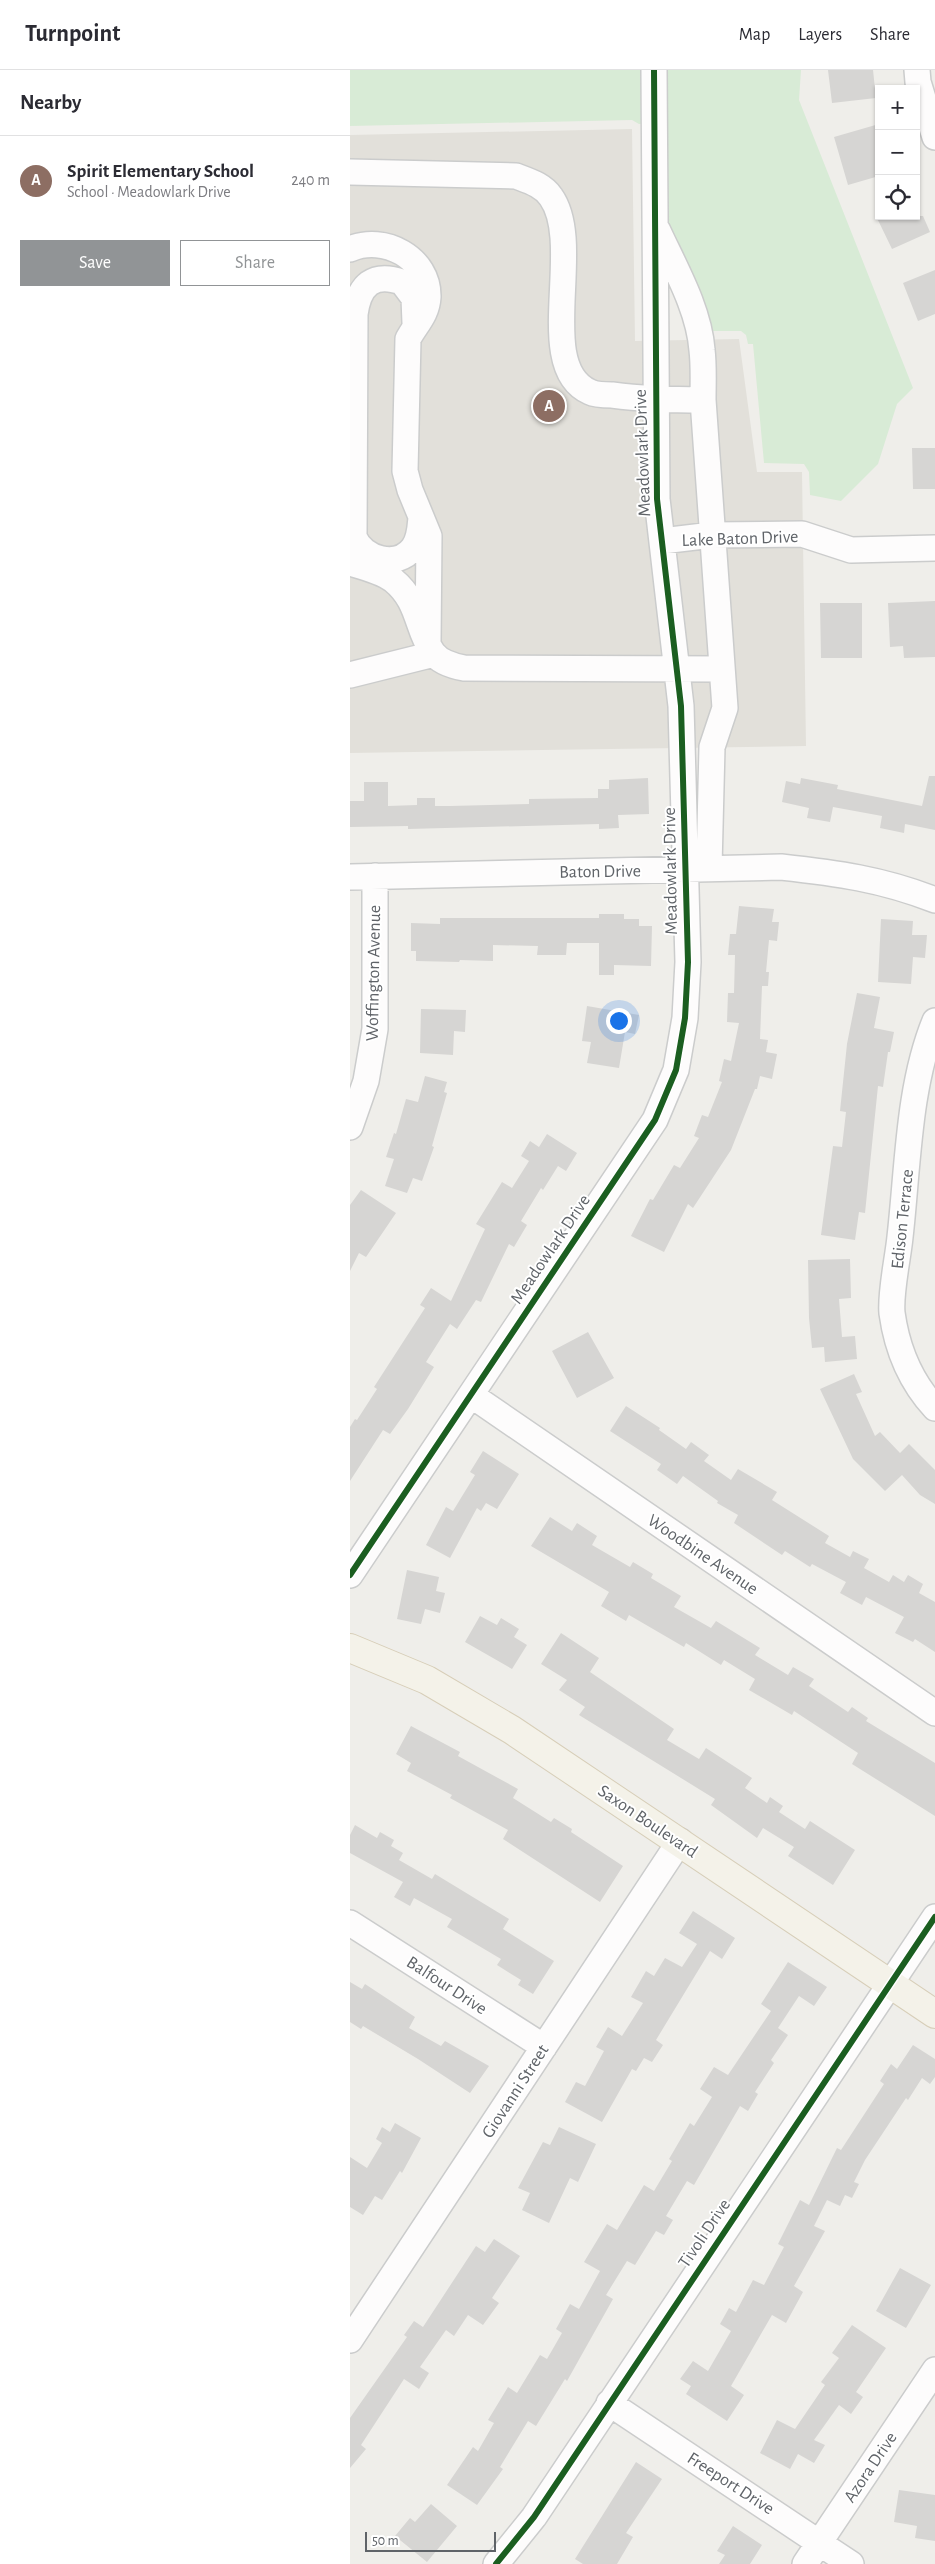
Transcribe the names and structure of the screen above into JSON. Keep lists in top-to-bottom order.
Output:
{
  "streets": {
    "main road": ["Saxon Boulevard"],
    "street": [
      "Meadowlark Drive",
      "Lake Baton Drive",
      "Baton Drive",
      "Woffington Avenue",
      "Edison Terrace",
      "Woodbine Avenue",
      "Balfour Drive",
      "Giovanni Street",
      "Tivoli Drive",
      "Azora Drive",
      "Freeport Drive"
    ]
  },
  "crossings": [
    ["Meadowlark Drive", "Lake Baton Drive"],
    ["Meadowlark Drive", "Baton Drive"],
    ["Meadowlark Drive", "Woodbine Avenue"],
    ["Baton Drive", "Woffington Avenue"],
    ["Saxon Boulevard", "Giovanni Street"],
    ["Saxon Boulevard", "Tivoli Drive"],
    ["Balfour Drive", "Giovanni Street"],
    ["Tivoli Drive", "Freeport Drive"],
    ["Azora Drive", "Freeport Drive"]
  ],
  "scale_bar": "50 m",
  "page": {
    "header": "Turnpoint",
    "nav": ["Map", "Layers", "Share"],
    "heading": "Nearby",
    "map_buttons": ["+", "−"],
    "list": [
      {
        "mark": "A",
        "name": "Spirit Elementary School",
        "note": "School · Meadowlark Drive",
        "value": "240 m"
      }
    ],
    "buttons": ["Save", "Share"],
    "pins": "A",
    "scale": "50 m"
  }
}
